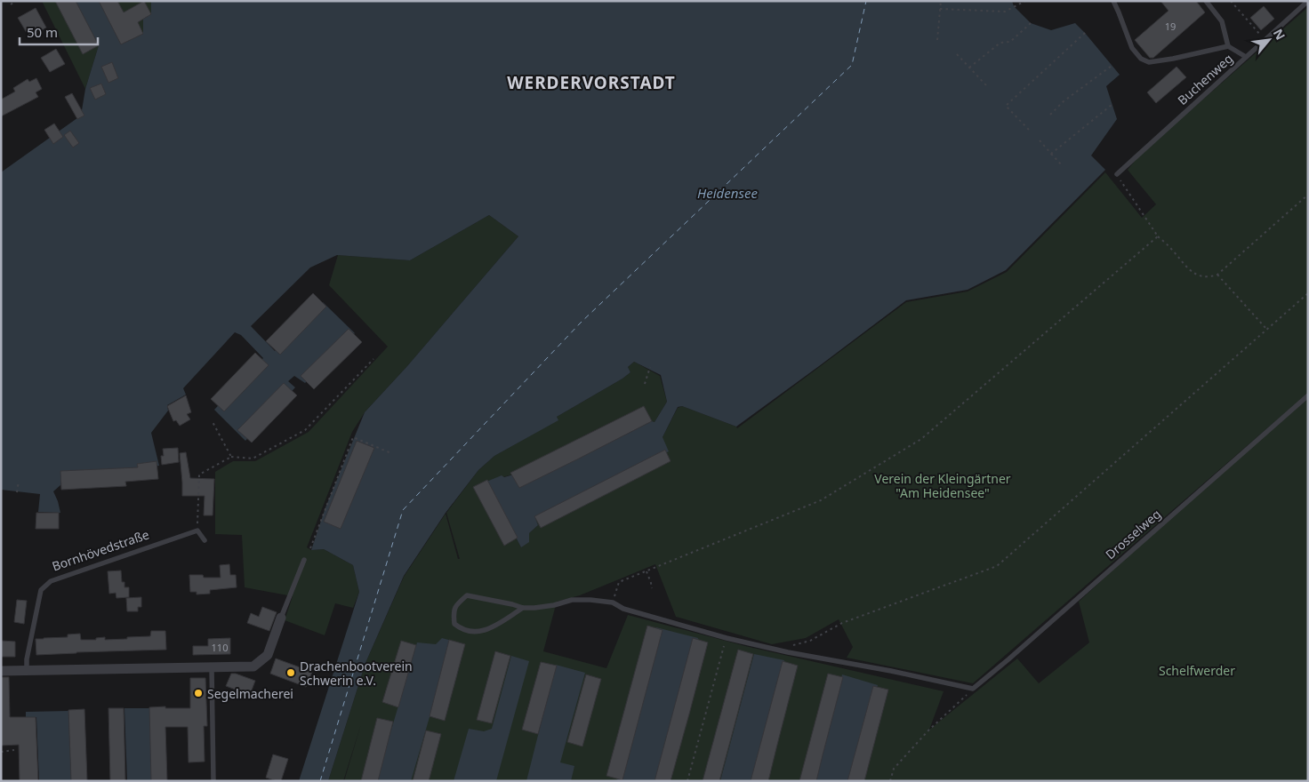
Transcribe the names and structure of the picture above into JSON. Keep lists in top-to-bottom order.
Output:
{
  "streets": {
    "lane": ["Buchenweg", "Drosselweg", "Bornhövedstraße"]
  },
  "districts": ["WERDERVORSTADT"],
  "water": ["Heidensee"],
  "parks": ["Verein der Kleingärtner \"Am Heidensee\"", "Schelfwerder"],
  "places": ["Drachenbootverein Schwerin e.V.", "Segelmacherei"],
  "house_numbers": ["19", "110"],
  "scale_bar": "50 m",
  "north": "top right"
}
